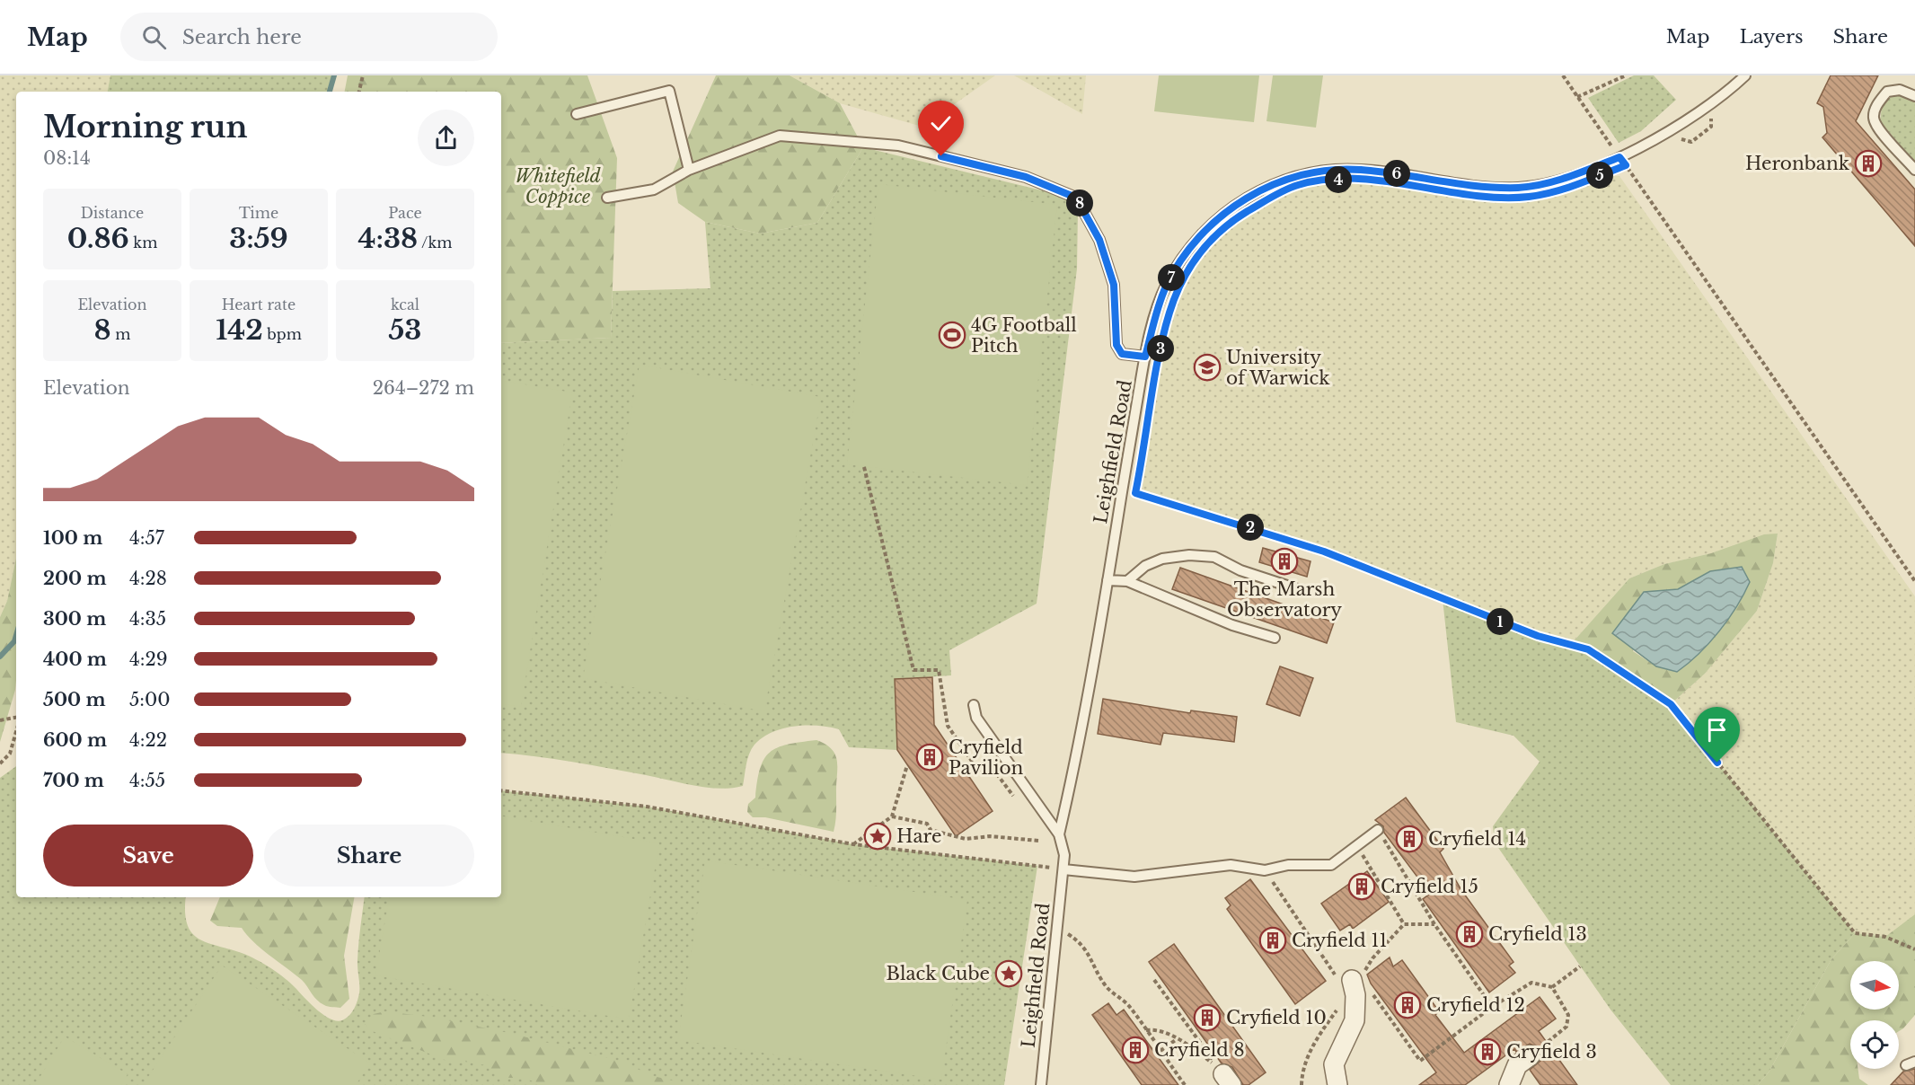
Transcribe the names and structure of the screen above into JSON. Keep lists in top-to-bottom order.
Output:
{
  "streets": {
    "lane": ["Leighfield Road"]
  },
  "parks": ["Whitefield Coppice"],
  "places": {
    "building": [
      "Heronbank",
      "The Marsh Observatory",
      "Cryfield Pavilion",
      "Cryfield 14",
      "Cryfield 15",
      "Cryfield 13",
      "Cryfield 11",
      "Cryfield 12",
      "Cryfield 10",
      "Cryfield 8",
      "Cryfield 3"
    ],
    "sports": ["4G Football Pitch"],
    "school or university": ["University of Warwick"],
    "place": ["Hare", "Black Cube"]
  },
  "north": "right",
  "page": {
    "header": "Map",
    "search": "Search here",
    "nav": ["Map", "Layers", "Share"],
    "heading": ["Morning run", "08:14"],
    "pins": [
      "6",
      "5",
      "4",
      "8",
      "7",
      "3",
      "2",
      "1"
    ],
    "stats": [
      ["Distance", "0.86 km"],
      ["Time", "3:59"],
      ["Pace", "4:38 /km"],
      ["Elevation", "8 m"],
      ["Heart rate", "142 bpm"],
      ["kcal", "53"]
    ],
    "chart": ["Elevation", "264–272 m"],
    "list": [
      {
        "name": "100 m",
        "note": "4:57"
      },
      {
        "name": "200 m",
        "note": "4:28"
      },
      {
        "name": "300 m",
        "note": "4:35"
      },
      {
        "name": "400 m",
        "note": "4:29"
      },
      {
        "name": "500 m",
        "note": "5:00"
      },
      {
        "name": "600 m",
        "note": "4:22"
      },
      {
        "name": "700 m",
        "note": "4:55"
      }
    ],
    "buttons": ["Save", "Share"]
  }
}
